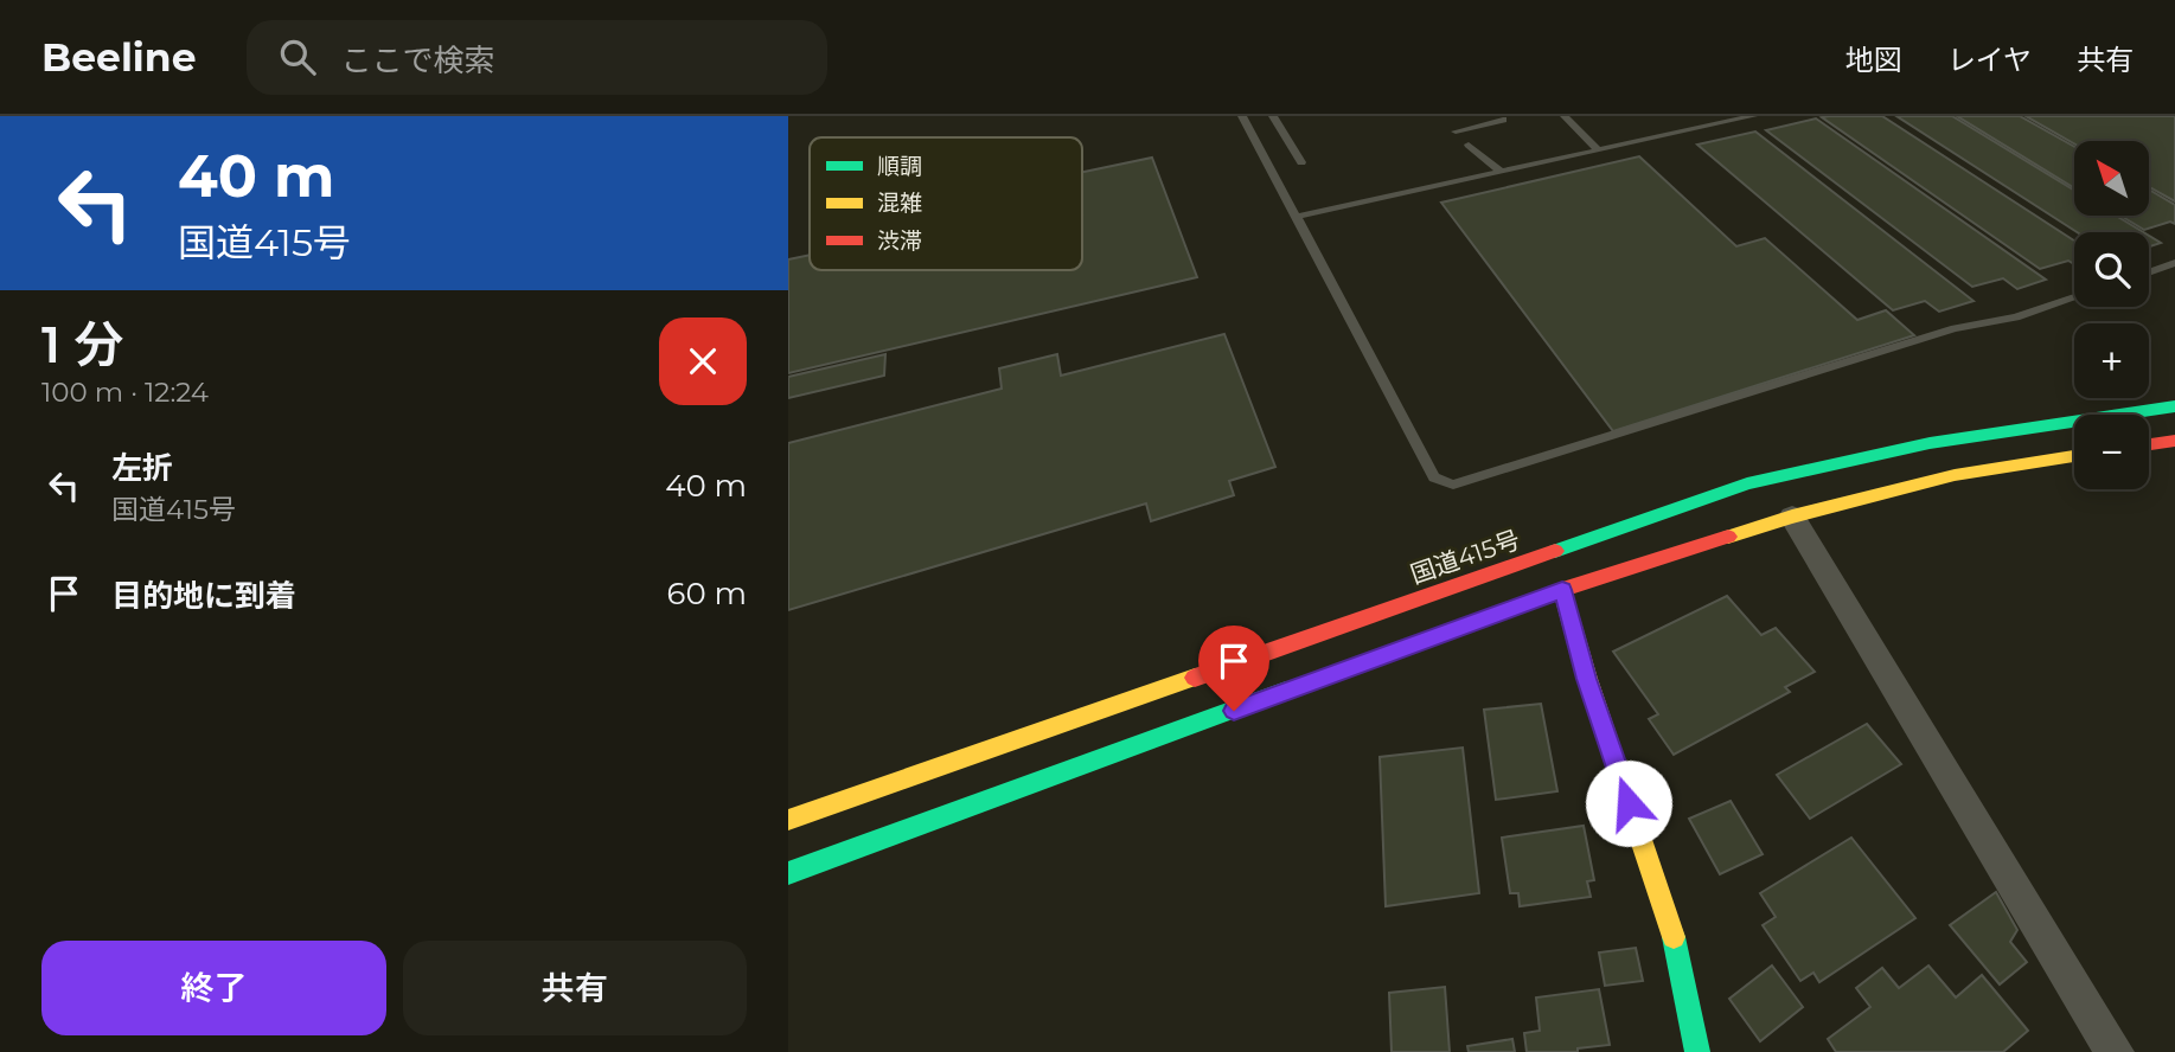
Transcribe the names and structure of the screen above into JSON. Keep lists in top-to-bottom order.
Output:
{
  "streets": {
    "main road": ["国道415号"]
  },
  "legend": ["順調", "混雑", "渋滞"],
  "north": "top left",
  "page": {
    "header": "Beeline",
    "search": "ここで検索",
    "nav": ["地図", "レイヤ", "共有"],
    "turn": ["40 m", "国道415号"],
    "map_buttons": ["+", "−"],
    "heading": ["1 分", "100 m · 12:24"],
    "list": [
      {
        "name": "左折",
        "note": "国道415号",
        "value": "40 m"
      },
      {
        "name": "目的地に到着",
        "value": "60 m"
      }
    ],
    "buttons": ["終了", "共有"]
  }
}
